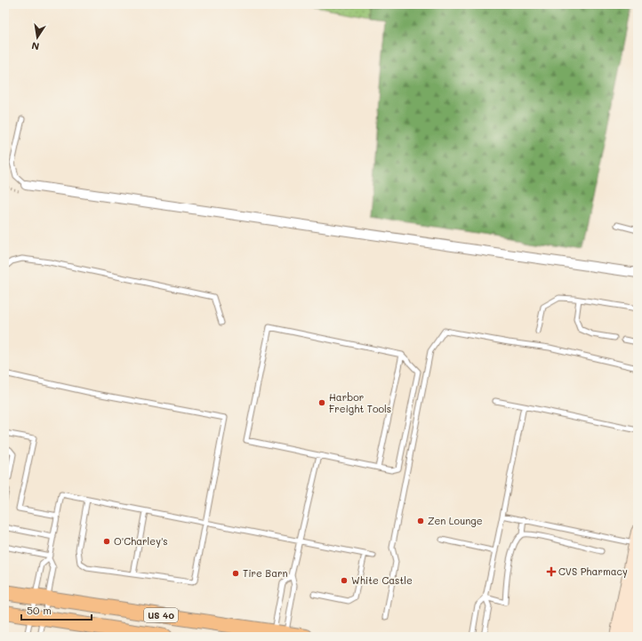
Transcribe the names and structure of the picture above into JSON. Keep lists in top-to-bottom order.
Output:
{
  "streets": {
    "main road": ["US 40"]
  },
  "places": {
    "other": [
      "Harbor Freight Tools",
      "Zen Lounge",
      "O'Charley's",
      "Tire Barn",
      "White Castle"
    ],
    "health": ["CVS Pharmacy"]
  },
  "scale_bar": "50 m",
  "north": "bottom"
}
